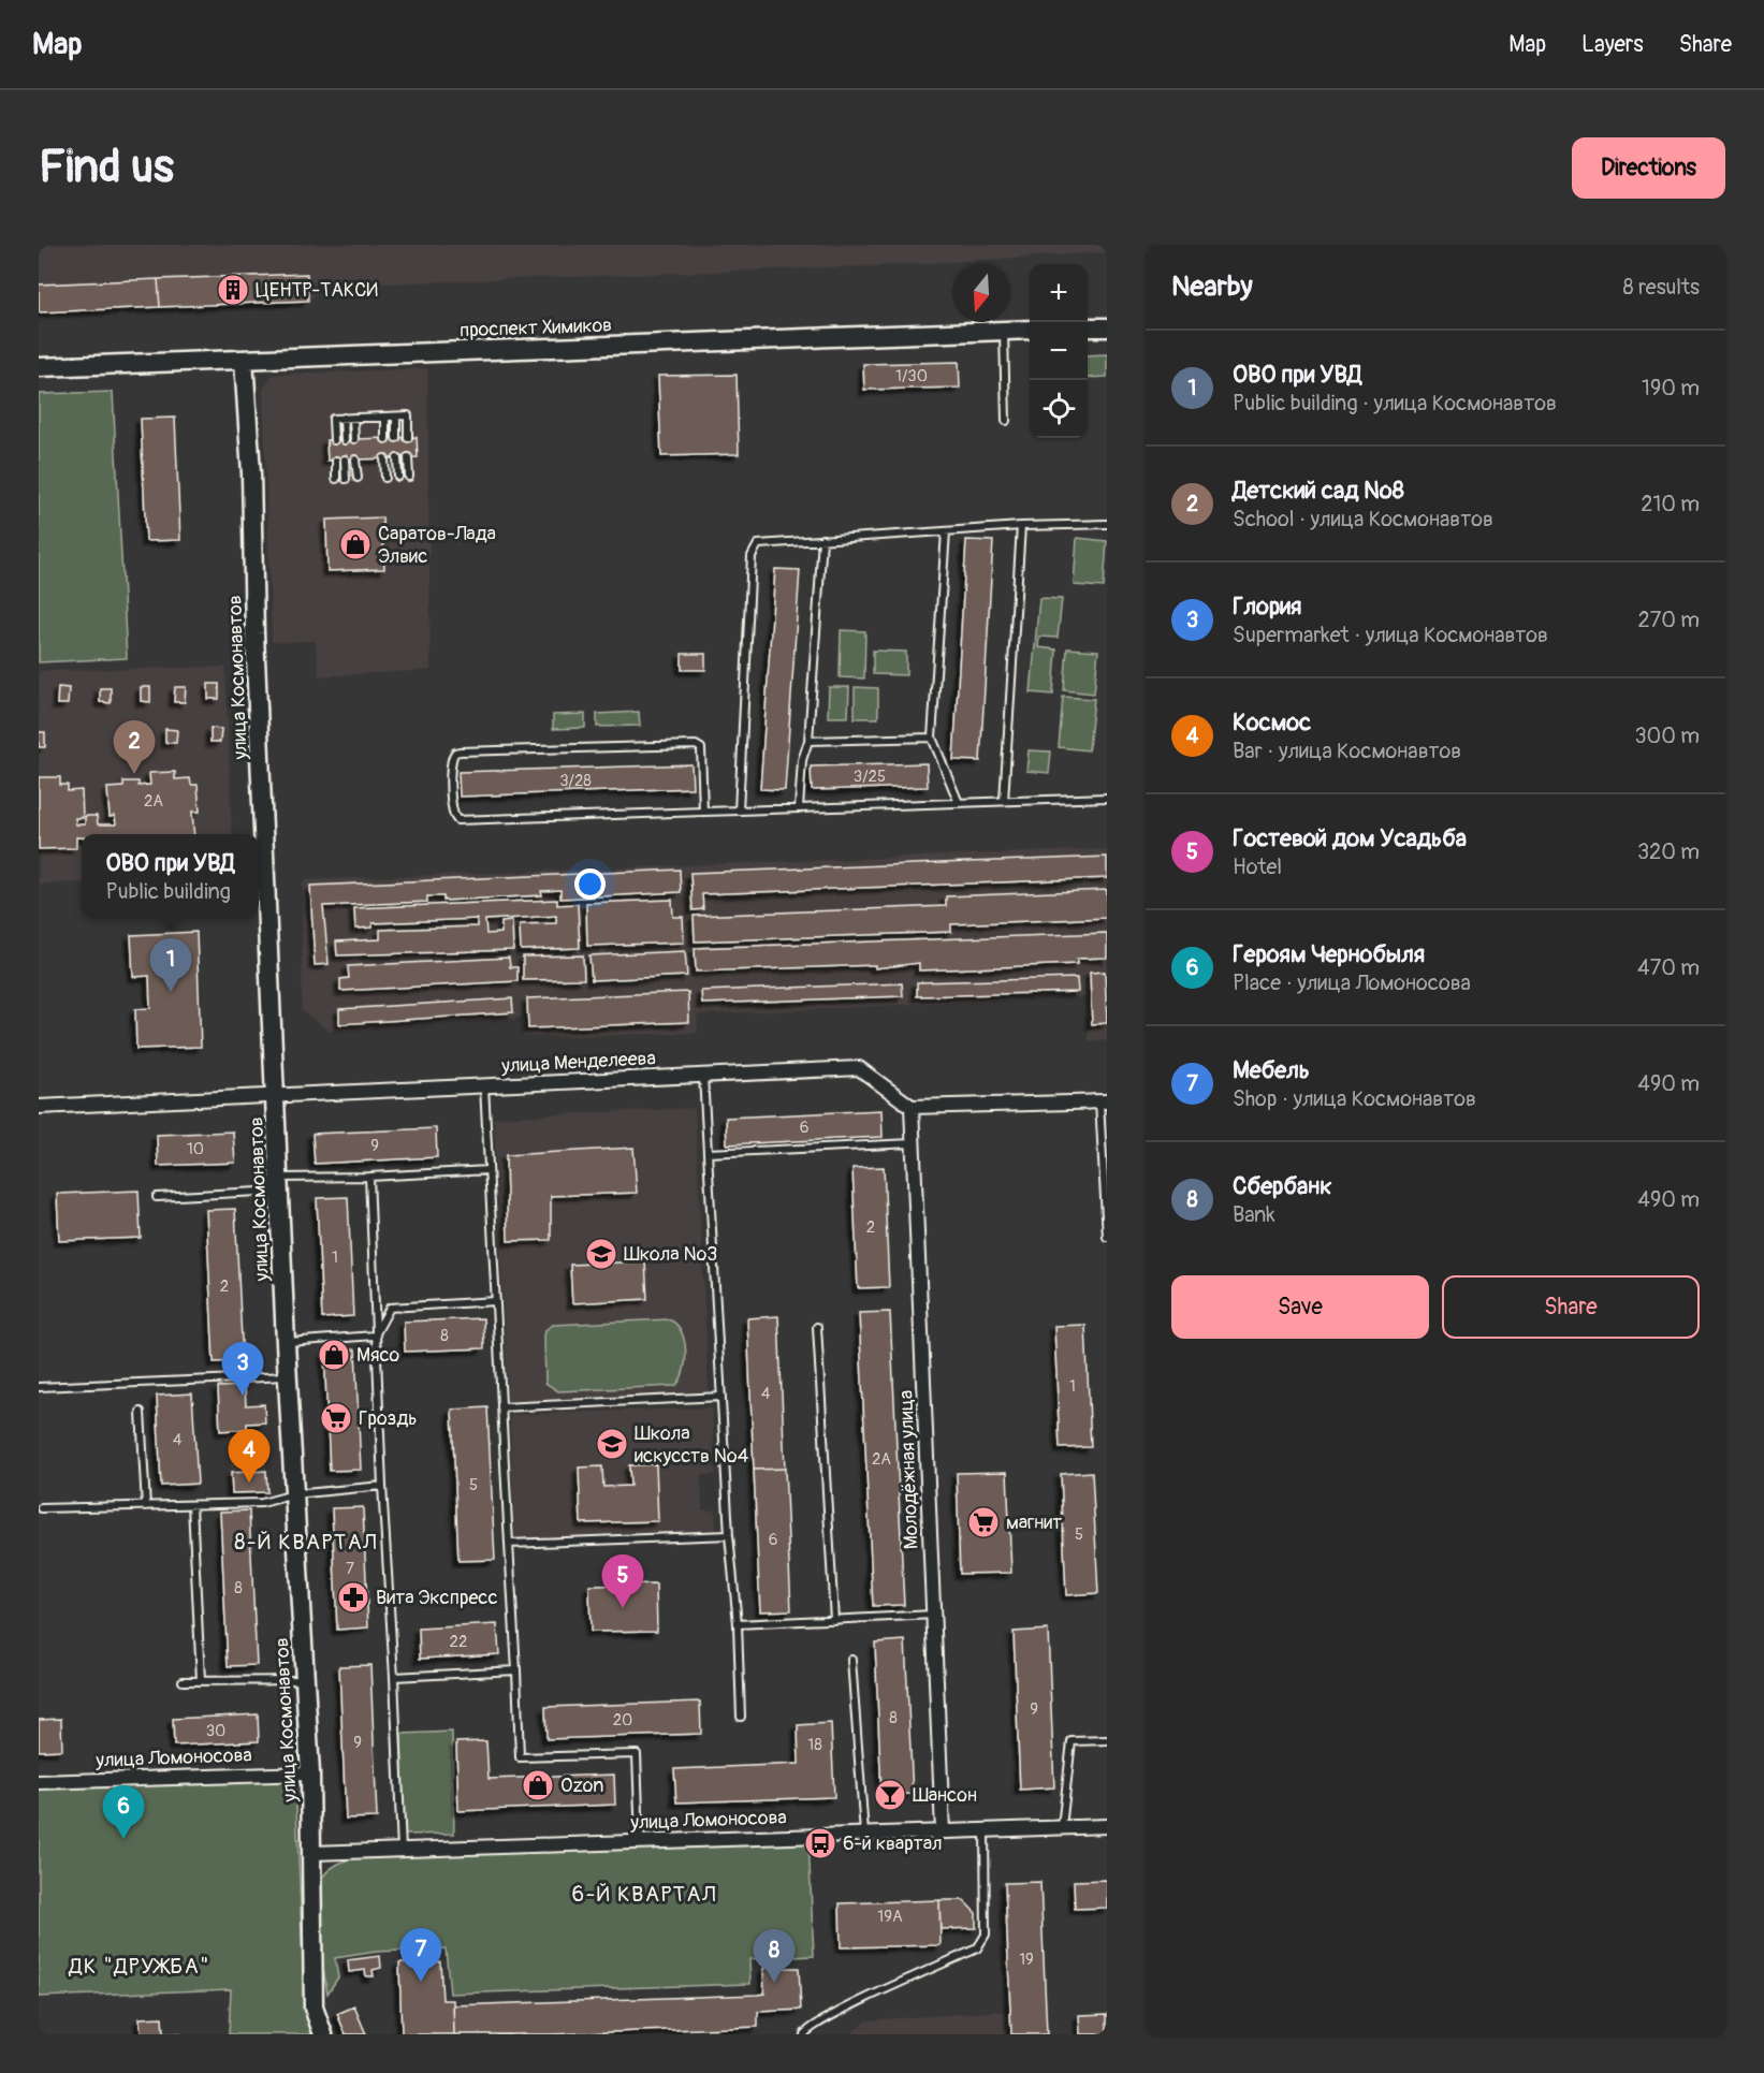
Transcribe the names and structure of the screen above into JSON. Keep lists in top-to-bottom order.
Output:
{
  "streets": {
    "street": [
      "проспект Химиков",
      "улица Космонавтов",
      "улица Менделеева",
      "Молодёжная улица",
      "улица Ломоносова"
    ]
  },
  "crossings": [
    ["проспект Химиков", "улица Космонавтов"],
    ["улица Космонавтов", "улица Менделеева"],
    ["улица Космонавтов", "улица Ломоносова"],
    ["улица Менделеева", "Молодёжная улица"],
    ["Молодёжная улица", "улица Ломоносова"]
  ],
  "districts": ["8-Й КВАРТАЛ", "6-Й КВАРТАЛ", "ДК \"ДРУЖБА\""],
  "places": {
    "building": ["ЦЕНТР-ТАКСИ"],
    "shop": ["Саратов-Лада Элвис", "Мясо", "Ozon"],
    "school or university": ["Школа №3", "Школа искусств №4"],
    "supermarket": ["Гроздь", "магнит"],
    "pharmacy": ["Вита Экспресс"],
    "bar": ["Шансон"],
    "bus stop": ["6-й квартал"]
  },
  "house_numbers": [
    "1/30",
    "3/25",
    "3/28",
    "2А",
    "6",
    "9",
    "10",
    "2",
    "1",
    "2",
    "8",
    "1",
    "4",
    "4",
    "2А",
    "5",
    "5",
    "6",
    "7",
    "8",
    "22",
    "9",
    "8",
    "20",
    "30",
    "9",
    "18",
    "19А",
    "19"
  ],
  "north": "bottom",
  "page": {
    "header": "Map",
    "nav": ["Map", "Layers", "Share"],
    "buttons": [
      "Directions",
      ["Save", "Share"]
    ],
    "title": "Find us",
    "heading": ["Nearby", "8 results"],
    "map_buttons": ["+", "−"],
    "list": [
      {
        "mark": "1",
        "name": "ОВО при УВД",
        "note": "Public building · улица Космонавтов",
        "value": "190 m"
      },
      {
        "mark": "2",
        "name": "Детский сад №8",
        "note": "School · улица Космонавтов",
        "value": "210 m"
      },
      {
        "mark": "3",
        "name": "Глория",
        "note": "Supermarket · улица Космонавтов",
        "value": "270 m"
      },
      {
        "mark": "4",
        "name": "Космос",
        "note": "Bar · улица Космонавтов",
        "value": "300 m"
      },
      {
        "mark": "5",
        "name": "Гостевой дом Усадьба",
        "note": "Hotel",
        "value": "320 m"
      },
      {
        "mark": "6",
        "name": "Героям Чернобыля",
        "note": "Place · улица Ломоносова",
        "value": "470 m"
      },
      {
        "mark": "7",
        "name": "Мебель",
        "note": "Shop · улица Космонавтов",
        "value": "490 m"
      },
      {
        "mark": "8",
        "name": "Сбербанк",
        "note": "Bank",
        "value": "490 m"
      }
    ],
    "pins": [
      "2",
      "1",
      "3",
      "4",
      "5",
      "6",
      "7",
      "8"
    ],
    "popup": ["ОВО при УВД", "Public building"]
  }
}
